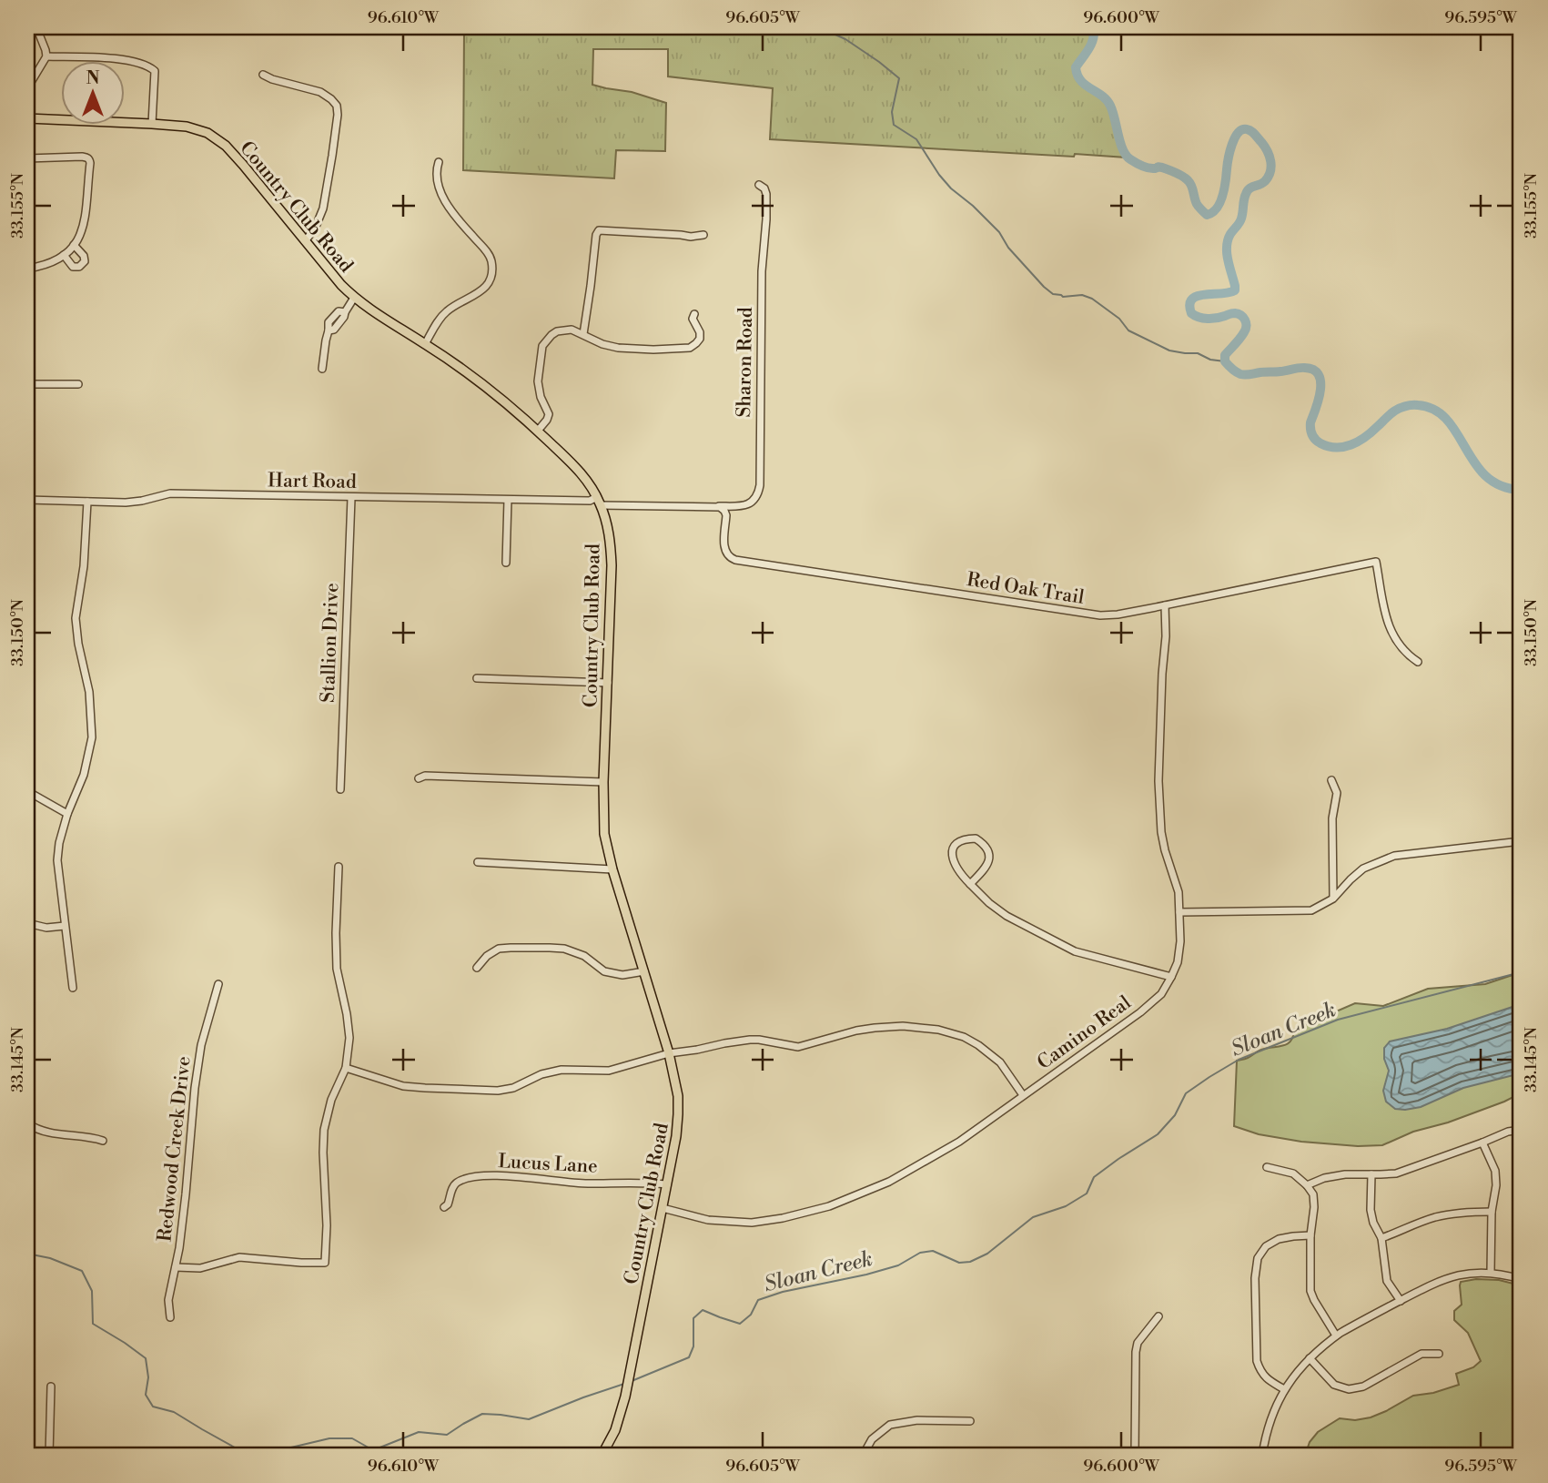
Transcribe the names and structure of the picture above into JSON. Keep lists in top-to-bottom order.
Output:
{
  "streets": {
    "main road": ["Country Club Road"],
    "street": [
      "Sharon Road",
      "Hart Road",
      "Red Oak Trail",
      "Stallion Drive",
      "Camino Real",
      "Redwood Creek Drive",
      "Lucus Lane"
    ]
  },
  "crossings": [
    ["Country Club Road", "Hart Road"],
    ["Country Club Road", "Camino Real"],
    ["Country Club Road", "Lucus Lane"],
    ["Sharon Road", "Red Oak Trail"],
    ["Hart Road", "Stallion Drive"],
    ["Red Oak Trail", "Camino Real"]
  ],
  "water": ["Sloan Creek"],
  "north": "top",
  "coordinates": [
    "96.610°W",
    "96.605°W",
    "96.600°W",
    "96.595°W",
    "33.155°N",
    "33.150°N",
    "33.145°N"
  ]
}
